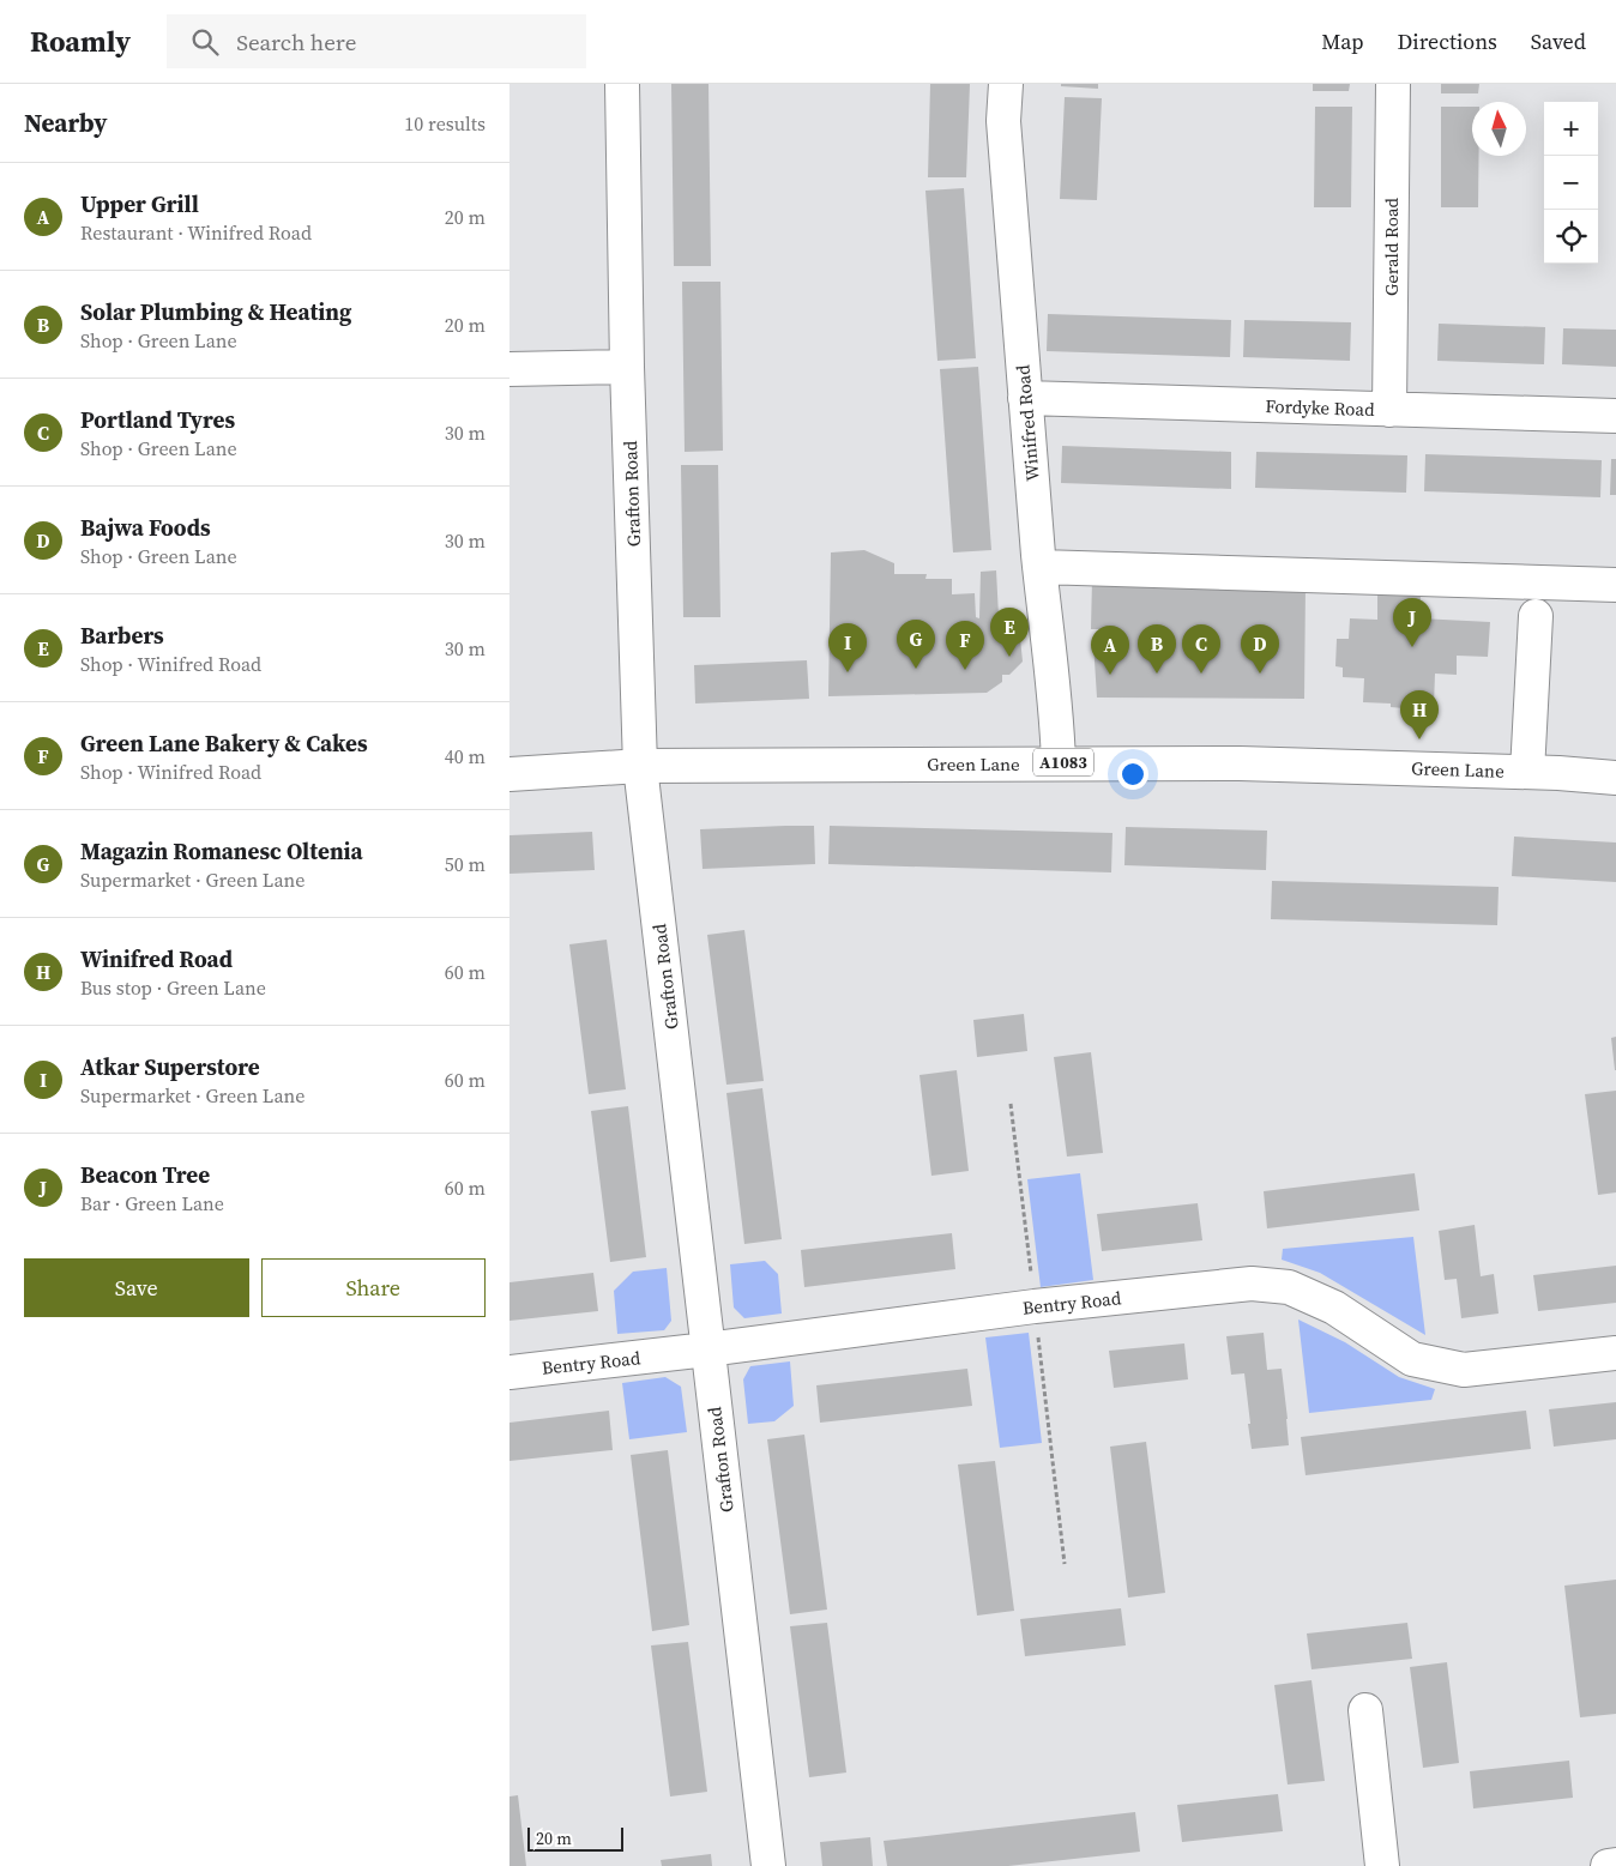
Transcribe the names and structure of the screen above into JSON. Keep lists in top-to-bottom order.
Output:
{
  "streets": {
    "street": [
      "Gerald Road",
      "Fordyke Road",
      "Winifred Road",
      "Grafton Road",
      "A1083",
      "Green Lane",
      "Bentry Road"
    ]
  },
  "crossings": [
    ["Gerald Road", "Fordyke Road"],
    ["Fordyke Road", "Winifred Road"],
    ["Winifred Road", "Green Lane"],
    ["Grafton Road", "Green Lane"],
    ["Grafton Road", "Bentry Road"]
  ],
  "scale_bar": "20 m",
  "north": "top",
  "page": {
    "header": "Roamly",
    "search": "Search here",
    "nav": ["Map", "Directions", "Saved"],
    "heading": ["Nearby", "10 results"],
    "map_buttons": ["+", "−"],
    "list": [
      {
        "mark": "A",
        "name": "Upper Grill",
        "note": "Restaurant · Winifred Road",
        "value": "20 m"
      },
      {
        "mark": "B",
        "name": "Solar Plumbing & Heating",
        "note": "Shop · Green Lane",
        "value": "20 m"
      },
      {
        "mark": "C",
        "name": "Portland Tyres",
        "note": "Shop · Green Lane",
        "value": "30 m"
      },
      {
        "mark": "D",
        "name": "Bajwa Foods",
        "note": "Shop · Green Lane",
        "value": "30 m"
      },
      {
        "mark": "E",
        "name": "Barbers",
        "note": "Shop · Winifred Road",
        "value": "30 m"
      },
      {
        "mark": "F",
        "name": "Green Lane Bakery & Cakes",
        "note": "Shop · Winifred Road",
        "value": "40 m"
      },
      {
        "mark": "G",
        "name": "Magazin Romanesc Oltenia",
        "note": "Supermarket · Green Lane",
        "value": "50 m"
      },
      {
        "mark": "H",
        "name": "Winifred Road",
        "note": "Bus stop · Green Lane",
        "value": "60 m"
      },
      {
        "mark": "I",
        "name": "Atkar Superstore",
        "note": "Supermarket · Green Lane",
        "value": "60 m"
      },
      {
        "mark": "J",
        "name": "Beacon Tree",
        "note": "Bar · Green Lane",
        "value": "60 m"
      }
    ],
    "pins": [
      "J",
      "E",
      "G",
      "F",
      "I",
      "B",
      "C",
      "D",
      "A",
      "H"
    ],
    "buttons": ["Save", "Share"],
    "scale": "20 m"
  }
}
